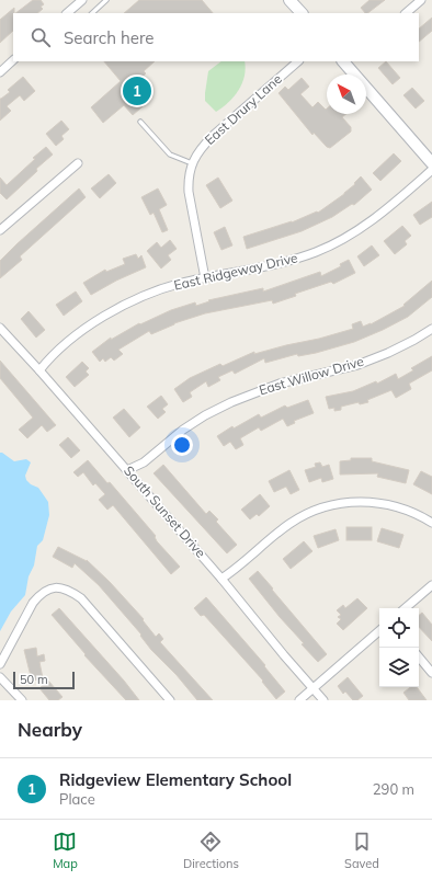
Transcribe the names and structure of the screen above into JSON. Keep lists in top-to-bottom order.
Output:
{
  "streets": {
    "street": [
      "East Drury Lane",
      "East Ridgeway Drive",
      "East Willow Drive",
      "South Sunset Drive"
    ]
  },
  "crossings": [
    ["East Ridgeway Drive", "South Sunset Drive"],
    ["East Willow Drive", "South Sunset Drive"]
  ],
  "scale_bar": "50 m",
  "north": "top left",
  "page": {
    "search": "Search here",
    "pins": "1",
    "scale": "50 m",
    "heading": "Nearby",
    "list": [
      {
        "mark": "1",
        "name": "Ridgeview Elementary School",
        "note": "Place",
        "value": "290 m"
      }
    ],
    "nav": ["Map", "Directions", "Saved"]
  }
}
